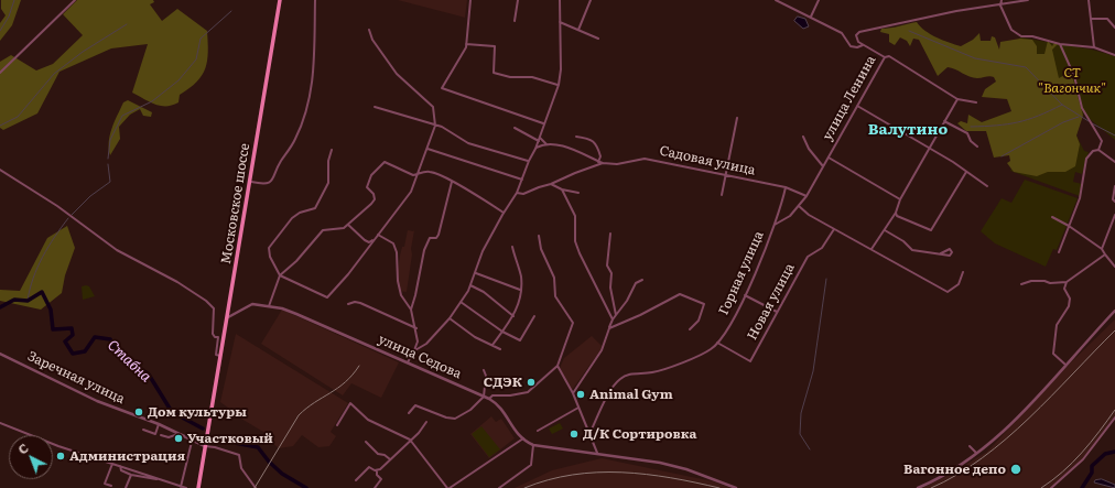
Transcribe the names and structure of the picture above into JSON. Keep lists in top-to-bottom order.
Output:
{
  "streets": {
    "main road": ["Московское шоссе"],
    "street": [
      "улица Ленина",
      "Садовая улица",
      "Горная улица",
      "Новая улица",
      "улица Седова",
      "Заречная улица"
    ]
  },
  "crossings": [
    ["улица Ленина", "Садовая улица"],
    ["улица Ленина", "Горная улица"],
    ["Садовая улица", "Горная улица"],
    ["Московское шоссе", "улица Седова"],
    ["Московское шоссе", "Заречная улица"],
    ["Горная улица", "Новая улица"]
  ],
  "districts": ["Валутино"],
  "water": ["Стабна"],
  "parks": ["СТ \"Вагончик\""],
  "places": [
    "СДЭК",
    "Animal Gym",
    "Дом культуры",
    "Д/К Сортировка",
    "Участковый",
    "Администрация",
    "Вагонное депо"
  ],
  "north": "top left"
}
